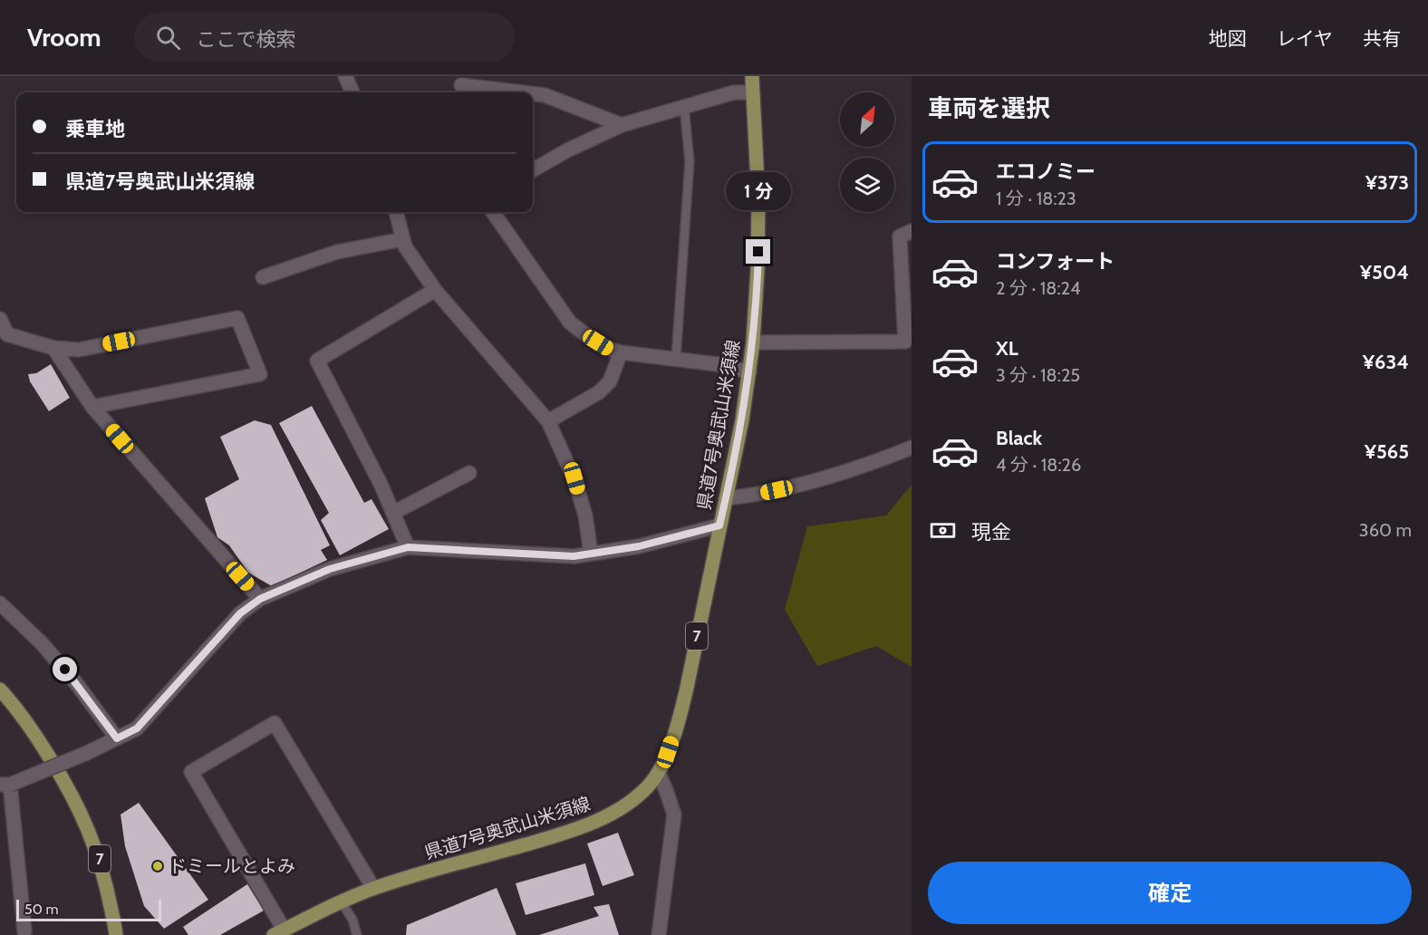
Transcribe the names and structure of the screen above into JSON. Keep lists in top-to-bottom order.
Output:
{
  "streets": {
    "main road": ["県道7号奥武山米須線", "7"]
  },
  "places": ["ドミールとよみ"],
  "scale_bar": "50 m",
  "north": "top right",
  "page": {
    "header": "Vroom",
    "search": "ここで検索",
    "nav": ["地図", "レイヤ", "共有"],
    "heading": "車両を選択",
    "banner": ["乗車地", "県道7号奥武山米須線"],
    "list": [
      {
        "name": "エコノミー",
        "note": "1 分 · 18:23",
        "value": "¥373"
      },
      {
        "name": "コンフォート",
        "note": "2 分 · 18:24",
        "value": "¥504"
      },
      {
        "name": "XL",
        "note": "3 分 · 18:25",
        "value": "¥634"
      },
      {
        "name": "Black",
        "note": "4 分 · 18:26",
        "value": "¥565"
      }
    ],
    "bubble": "1 分",
    "pay": ["現金", "360 m"],
    "buttons": "確定",
    "scale": "50 m"
  }
}
